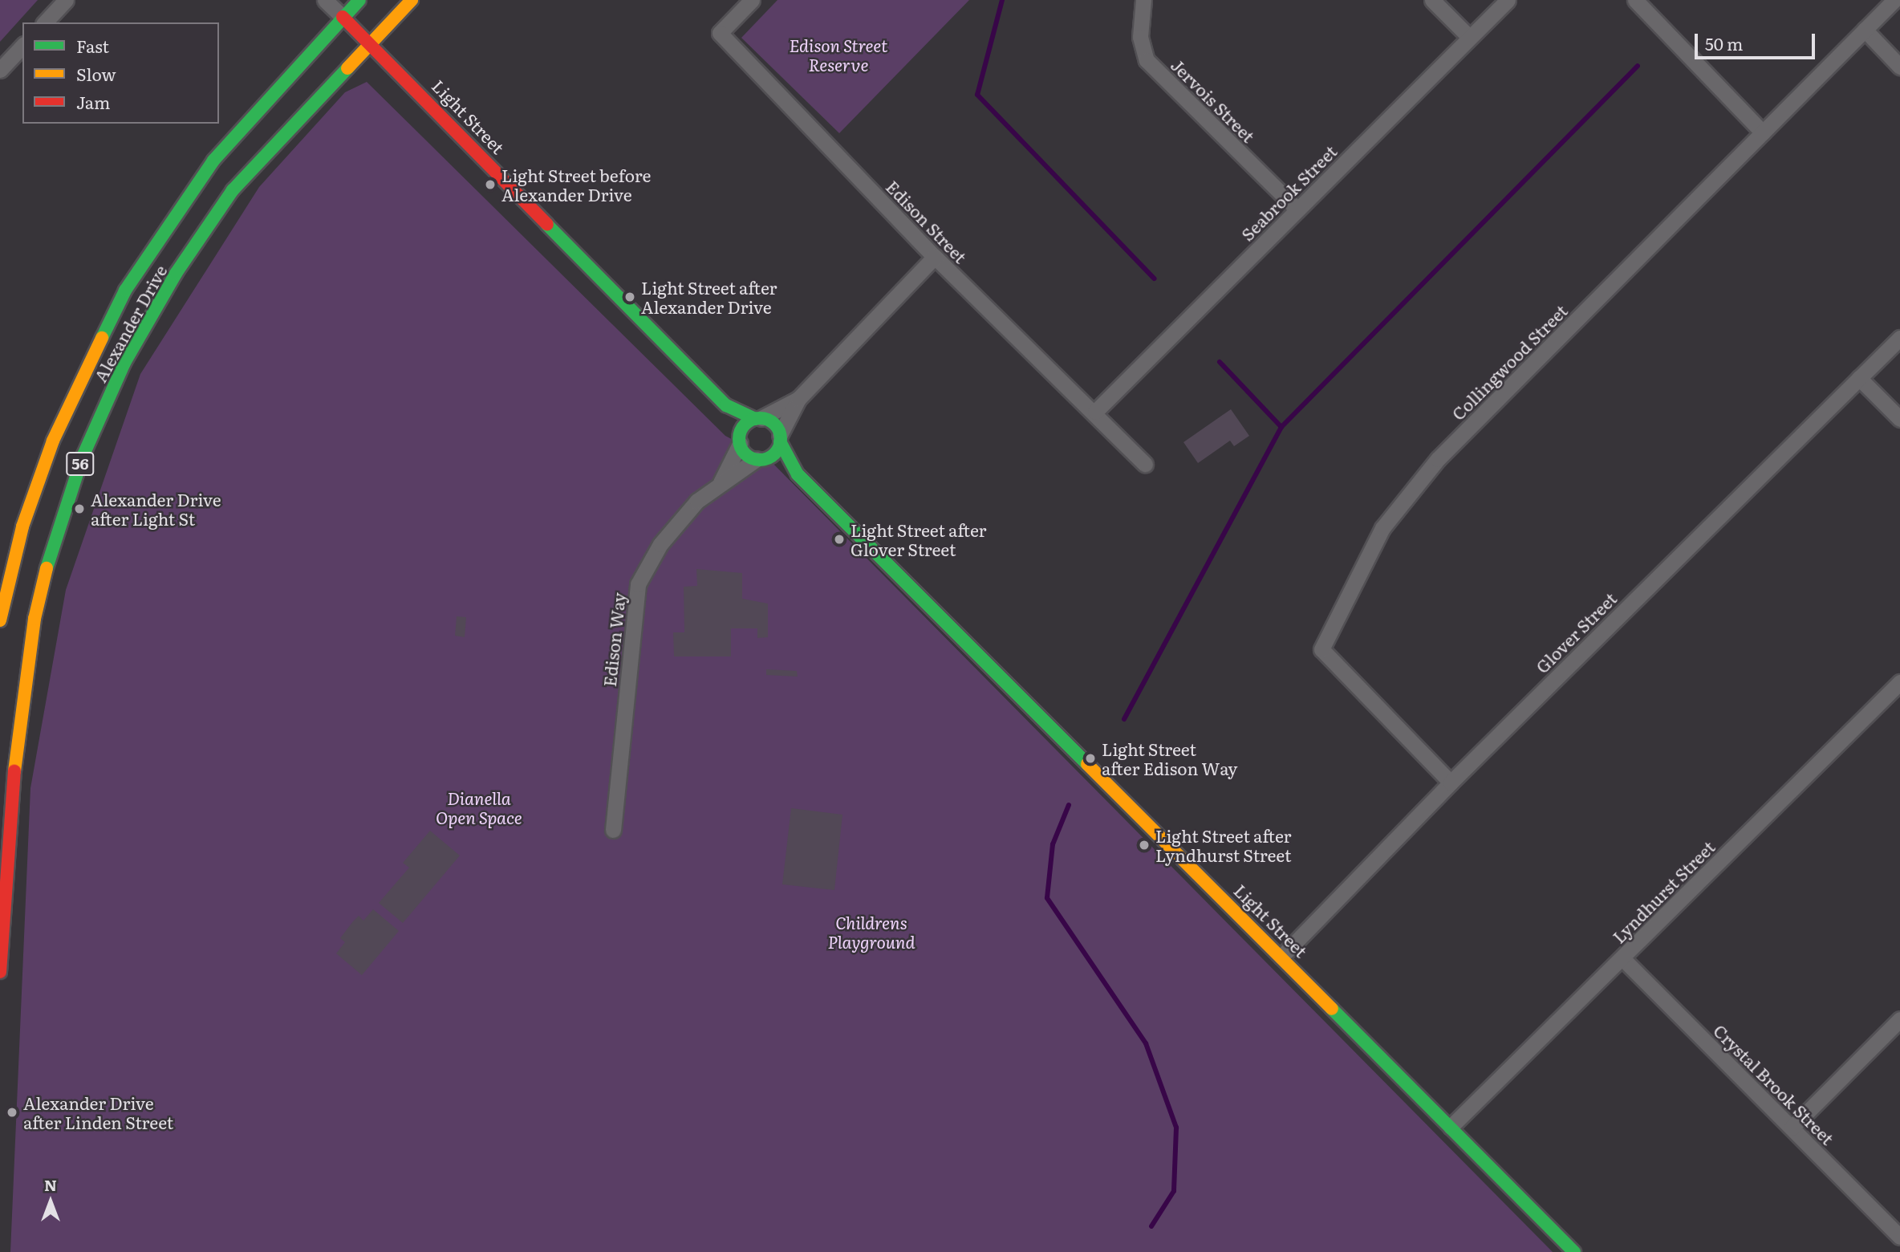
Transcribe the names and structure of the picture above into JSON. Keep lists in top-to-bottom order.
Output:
{
  "streets": {
    "street": [
      "Jervois Street",
      "Light Street",
      "Seabrook Street",
      "Edison Street",
      "Alexander Drive",
      "Collingwood Street",
      "56",
      "Glover Street",
      "Edison Way",
      "Lyndhurst Street",
      "Crystal Brook Street"
    ]
  },
  "crossings": [
    ["Jervois Street", "Seabrook Street"],
    ["Light Street", "Alexander Drive"],
    ["Light Street", "Glover Street"],
    ["Light Street", "Edison Way"],
    ["Light Street", "Lyndhurst Street"],
    ["Seabrook Street", "Edison Street"],
    ["Collingwood Street", "Glover Street"],
    ["Lyndhurst Street", "Crystal Brook Street"]
  ],
  "parks": ["Edison Street Reserve", "Dianella Open Space", "Childrens Playground"],
  "places": [
    "Light Street before Alexander Drive",
    "Light Street after Alexander Drive",
    "Alexander Drive after Light St",
    "Light Street after Glover Street",
    "Light Street after Edison Way",
    "Light Street after Lyndhurst Street",
    "Alexander Drive after Linden Street"
  ],
  "legend": ["Fast", "Slow", "Jam"],
  "scale_bar": "50 m",
  "north": "top"
}
